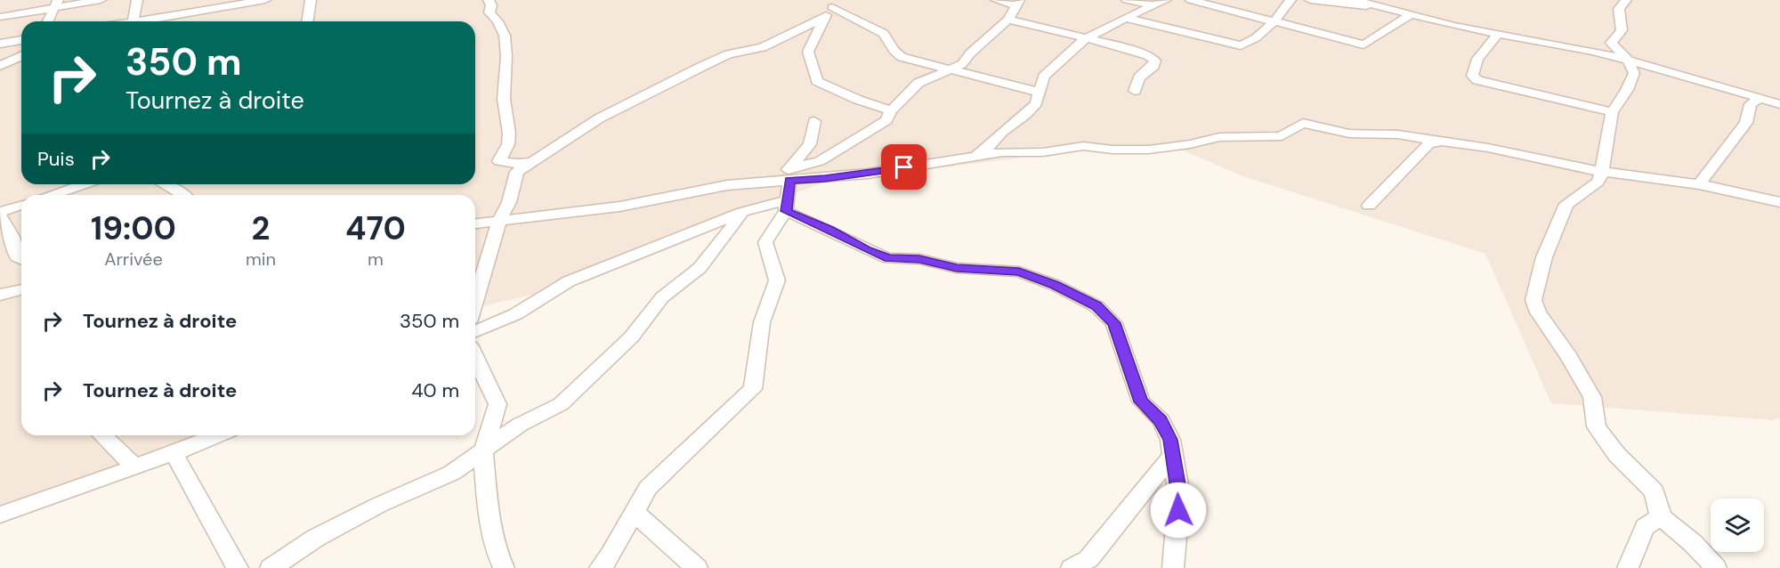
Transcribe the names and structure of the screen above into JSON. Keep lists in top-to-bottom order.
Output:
{
  "page": {
    "turn": ["350 m", "Tournez à droite"],
    "then": "Puis",
    "eta": [
      "19:00",
      "Arrivée",
      "2",
      "min",
      "470",
      "m"
    ],
    "list": [
      {
        "name": "Tournez à droite",
        "value": "350 m"
      },
      {
        "name": "Tournez à droite",
        "value": "40 m"
      }
    ]
  }
}
